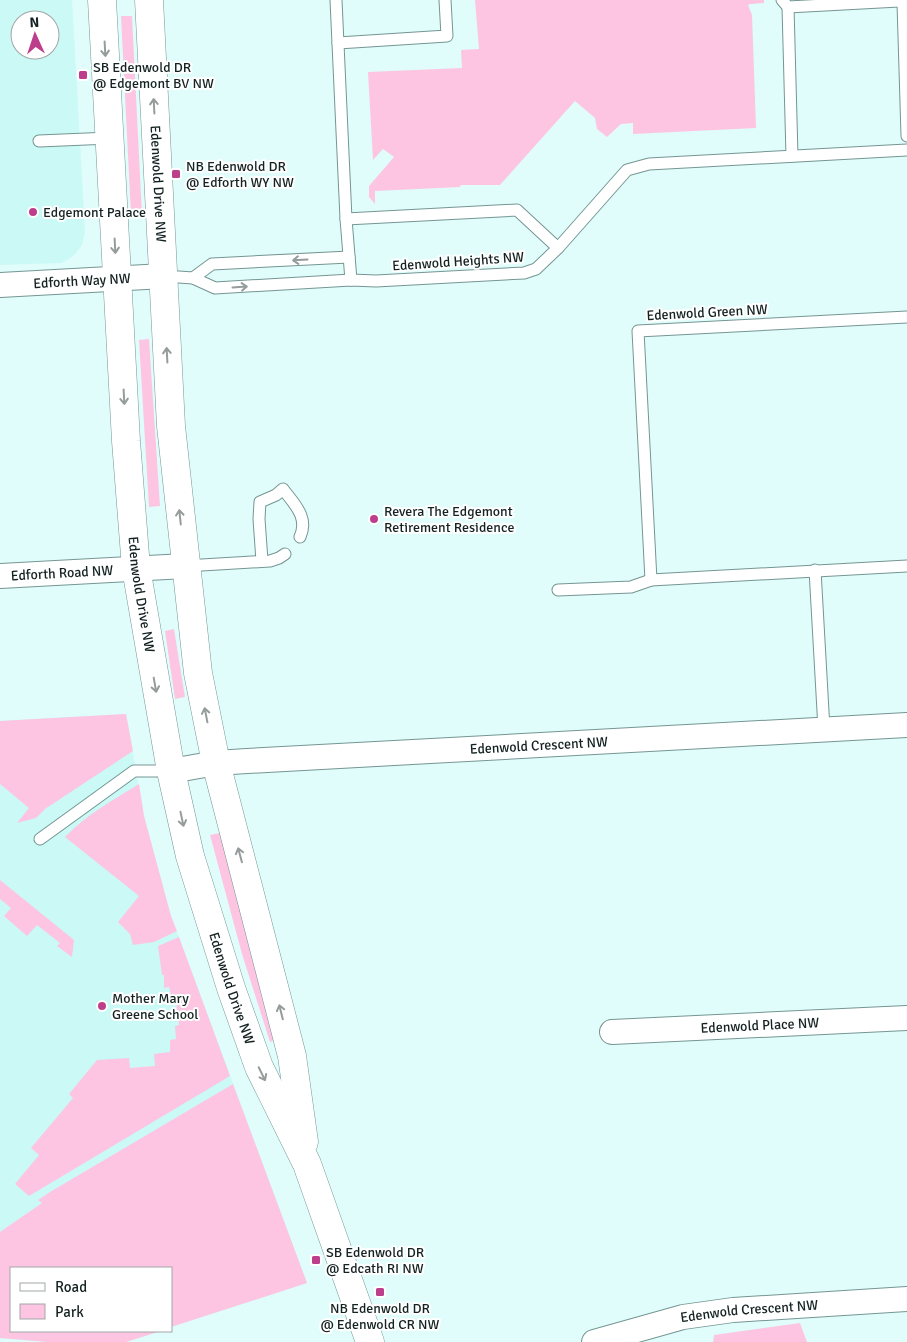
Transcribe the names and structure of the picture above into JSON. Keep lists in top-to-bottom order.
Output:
{
  "streets": {
    "street": [
      "Edenwold Drive NW",
      "Edforth Way NW",
      "Edforth Road NW",
      "Edenwold Crescent NW",
      "Edenwold Place NW"
    ],
    "lane": ["Edenwold Heights NW", "Edenwold Green NW"]
  },
  "crossings": [
    ["Edenwold Drive NW", "Edenwold Heights NW"],
    ["Edenwold Drive NW", "Edforth Way NW"],
    ["Edenwold Drive NW", "Edforth Road NW"],
    ["Edenwold Drive NW", "Edenwold Crescent NW"],
    ["Edenwold Heights NW", "Edforth Way NW"]
  ],
  "places": {
    "transit": [
      "SB Edenwold DR @ Edgemont BV NW",
      "NB Edenwold DR @ Edforth WY NW",
      "SB Edenwold DR @ Edcath RI NW",
      "NB Edenwold DR @ Edenwold CR NW"
    ],
    "other": ["Edgemont Palace", "Revera The Edgemont Retirement Residence", "Mother Mary Greene School"]
  },
  "legend": ["Road", "Park"],
  "north": "top"
}
